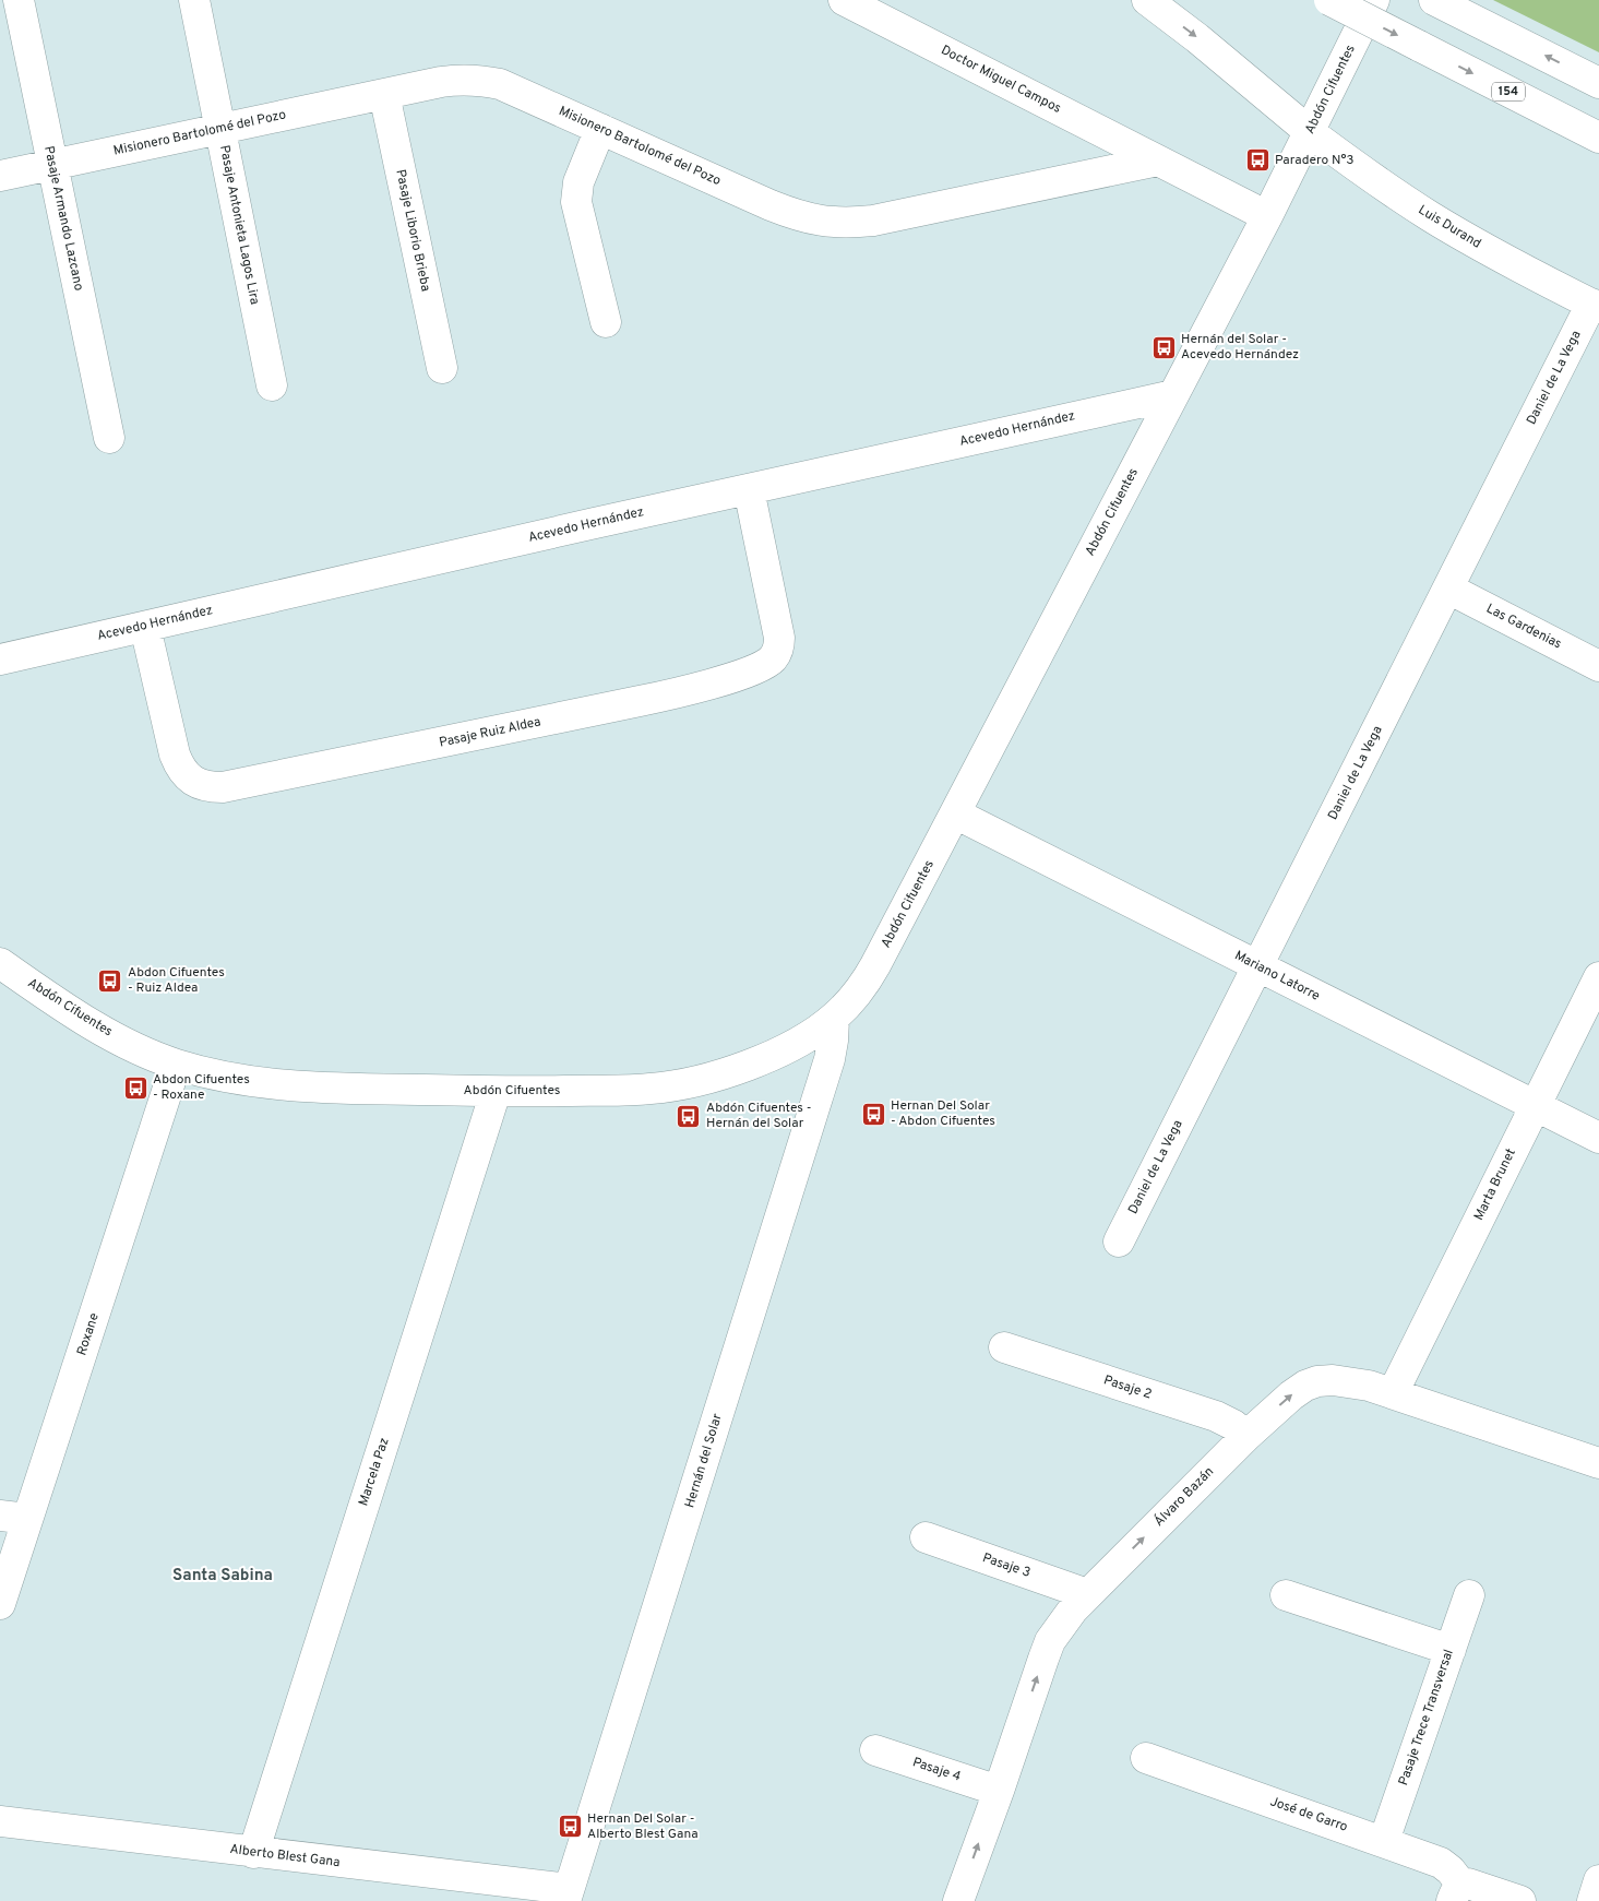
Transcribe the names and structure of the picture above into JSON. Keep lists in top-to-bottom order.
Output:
{
  "streets": {
    "main road": [
      "Doctor Miguel Campos",
      "Abdón Cifuentes",
      "154",
      "Misionero Bartolomé del Pozo",
      "Pasaje Armando Lazcano",
      "Pasaje Antonieta Lagos Lira",
      "Luis Durand",
      "Pasaje Liborio Brieba",
      "Daniel de La Vega",
      "Acevedo Hernández",
      "Las Gardenias",
      "Pasaje Ruiz Aldea",
      "Mariano Latorre",
      "Marta Brunet",
      "Roxane",
      "Pasaje 2",
      "Hernán del Solar",
      "Marcela Paz",
      "Álvaro Bazán",
      "Pasaje 3",
      "Pasaje Trece Transversal",
      "Pasaje 4",
      "José de Garro",
      "Alberto Blest Gana"
    ]
  },
  "crossings": [
    ["Doctor Miguel Campos", "Misionero Bartolomé del Pozo"],
    ["Abdón Cifuentes", "Luis Durand"],
    ["Abdón Cifuentes", "Acevedo Hernández"],
    ["Abdón Cifuentes", "Mariano Latorre"],
    ["Abdón Cifuentes", "Roxane"],
    ["Abdón Cifuentes", "Hernán del Solar"],
    ["Abdón Cifuentes", "Marcela Paz"],
    ["Misionero Bartolomé del Pozo", "Pasaje Armando Lazcano"],
    ["Misionero Bartolomé del Pozo", "Pasaje Antonieta Lagos Lira"],
    ["Misionero Bartolomé del Pozo", "Pasaje Liborio Brieba"],
    ["Luis Durand", "Daniel de La Vega"],
    ["Daniel de La Vega", "Las Gardenias"],
    ["Daniel de La Vega", "Mariano Latorre"],
    ["Acevedo Hernández", "Pasaje Ruiz Aldea"],
    ["Mariano Latorre", "Marta Brunet"],
    ["Marta Brunet", "Álvaro Bazán"],
    ["Pasaje 2", "Álvaro Bazán"],
    ["Hernán del Solar", "Alberto Blest Gana"],
    ["Marcela Paz", "Alberto Blest Gana"],
    ["Álvaro Bazán", "Pasaje 3"],
    ["Álvaro Bazán", "Pasaje 4"],
    ["Pasaje Trece Transversal", "José de Garro"]
  ],
  "one_way": ["Álvaro Bazán"],
  "districts": ["Santa Sabina"],
  "places": {
    "bus stop": [
      "Paradero N°3",
      "Hernán del Solar - Acevedo Hernández",
      "Abdon Cifuentes - Ruiz Aldea",
      "Abdon Cifuentes - Roxane",
      "Hernan Del Solar - Abdon Cifuentes",
      "Abdón Cifuentes - Hernán del Solar",
      "Hernan Del Solar - Alberto Blest Gana"
    ]
  }
}
